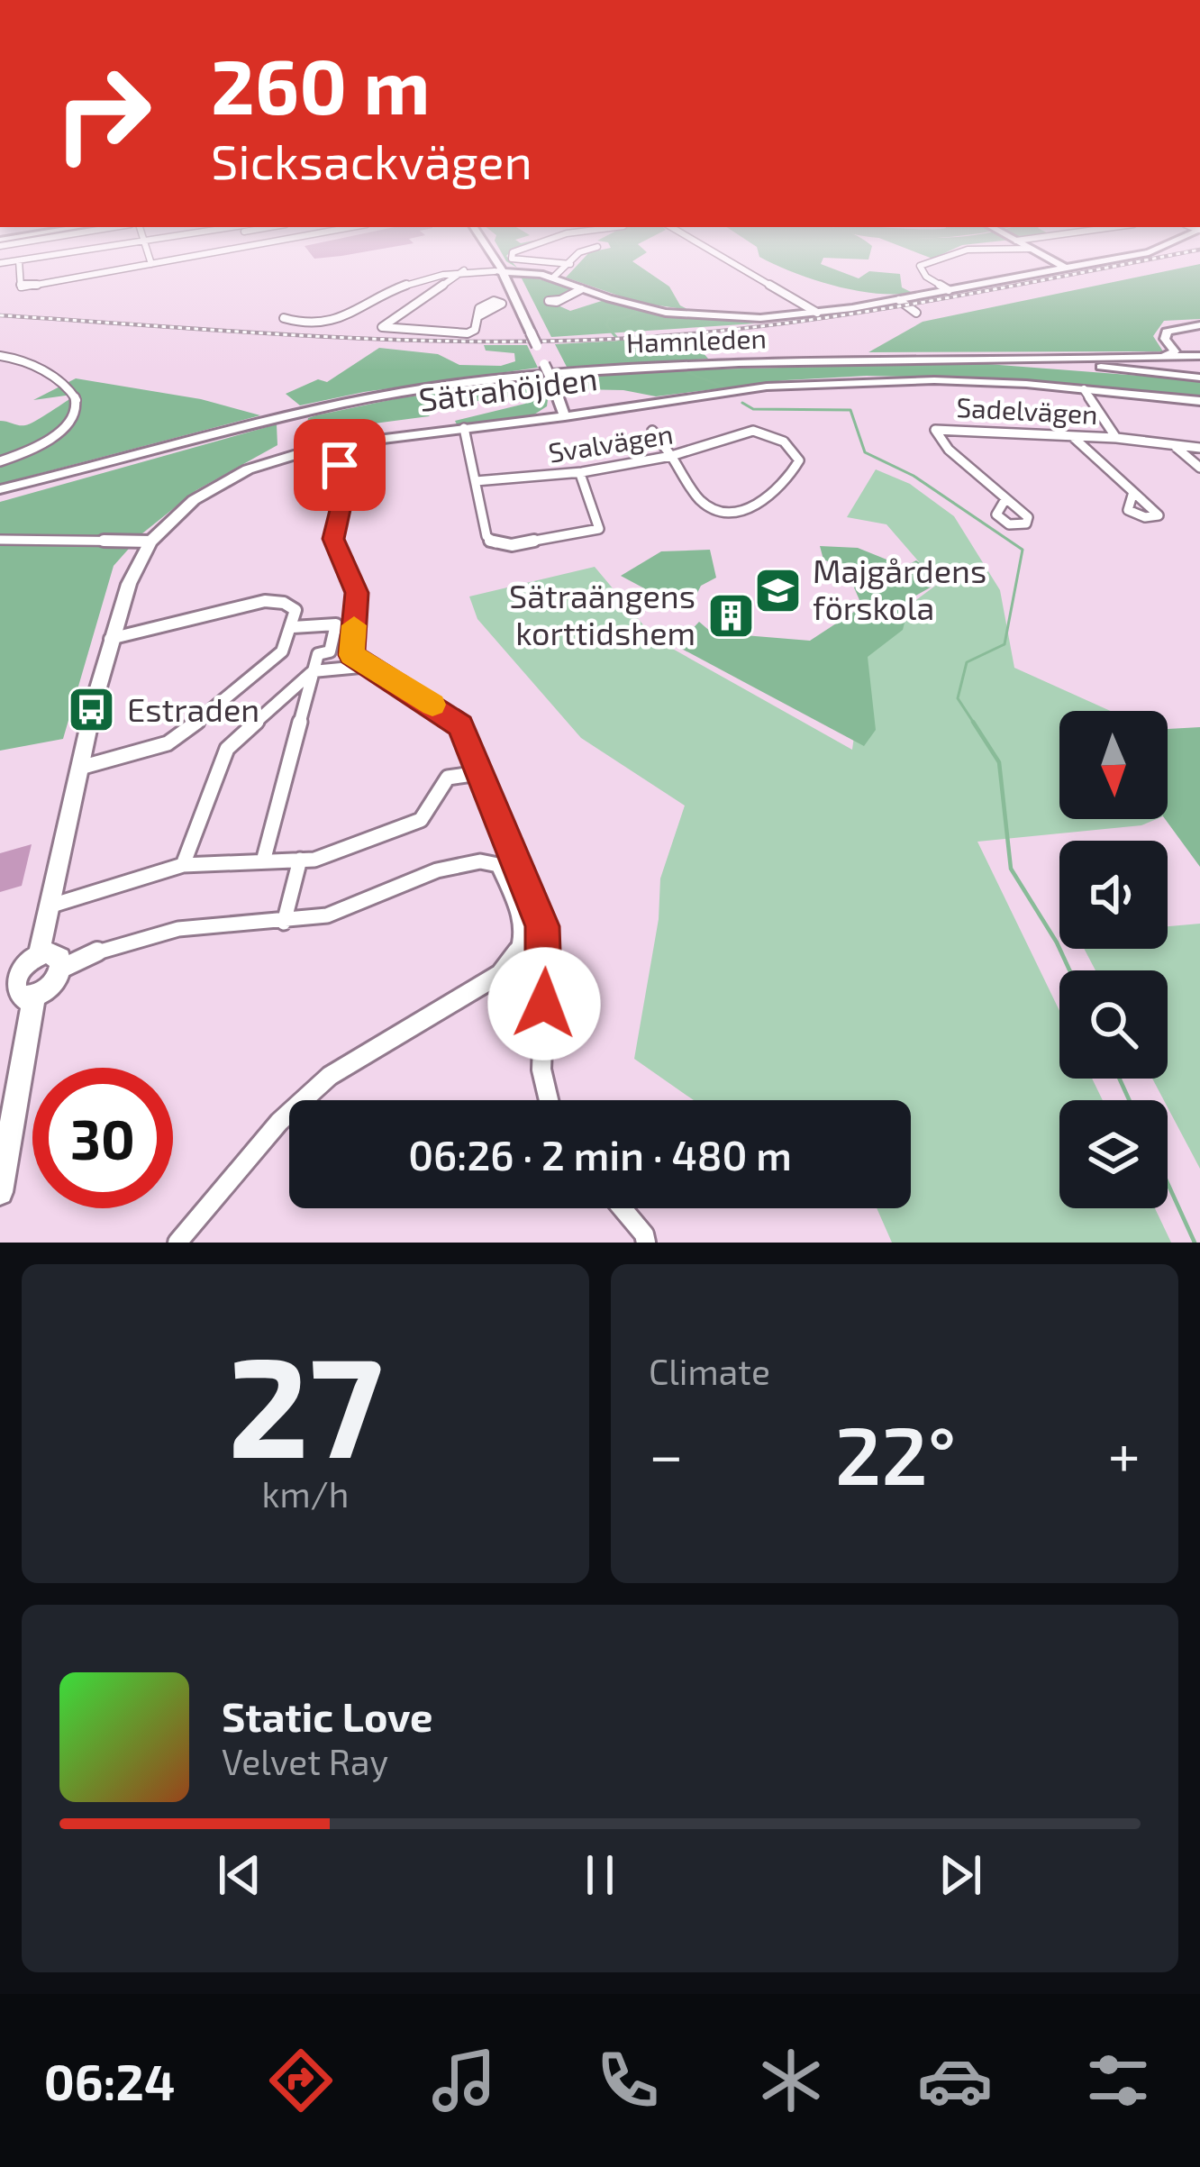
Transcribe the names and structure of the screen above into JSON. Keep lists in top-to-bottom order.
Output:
{
  "streets": {
    "street": [
      "Hamnleden",
      "Sätrahöjden",
      "Sadelvägen",
      "Svalvägen"
    ]
  },
  "crossings": [
    ["Sätrahöjden", "Sadelvägen"]
  ],
  "places": {
    "school or university": ["Majgårdens förskola"],
    "building": ["Sätraängens korttidshem"],
    "bus stop": ["Estraden"]
  },
  "north": "bottom",
  "page": {
    "turn": ["260 m", "Sicksackvägen"],
    "limit": "30",
    "trip": "06:26 · 2 min · 480 m",
    "tile": [
      ["27", "km/h"],
      "Climate"
    ],
    "heat": ["−", "22°", "+"],
    "song": ["Static Love", "Velvet Ray"],
    "tabs": "06:24"
  }
}
